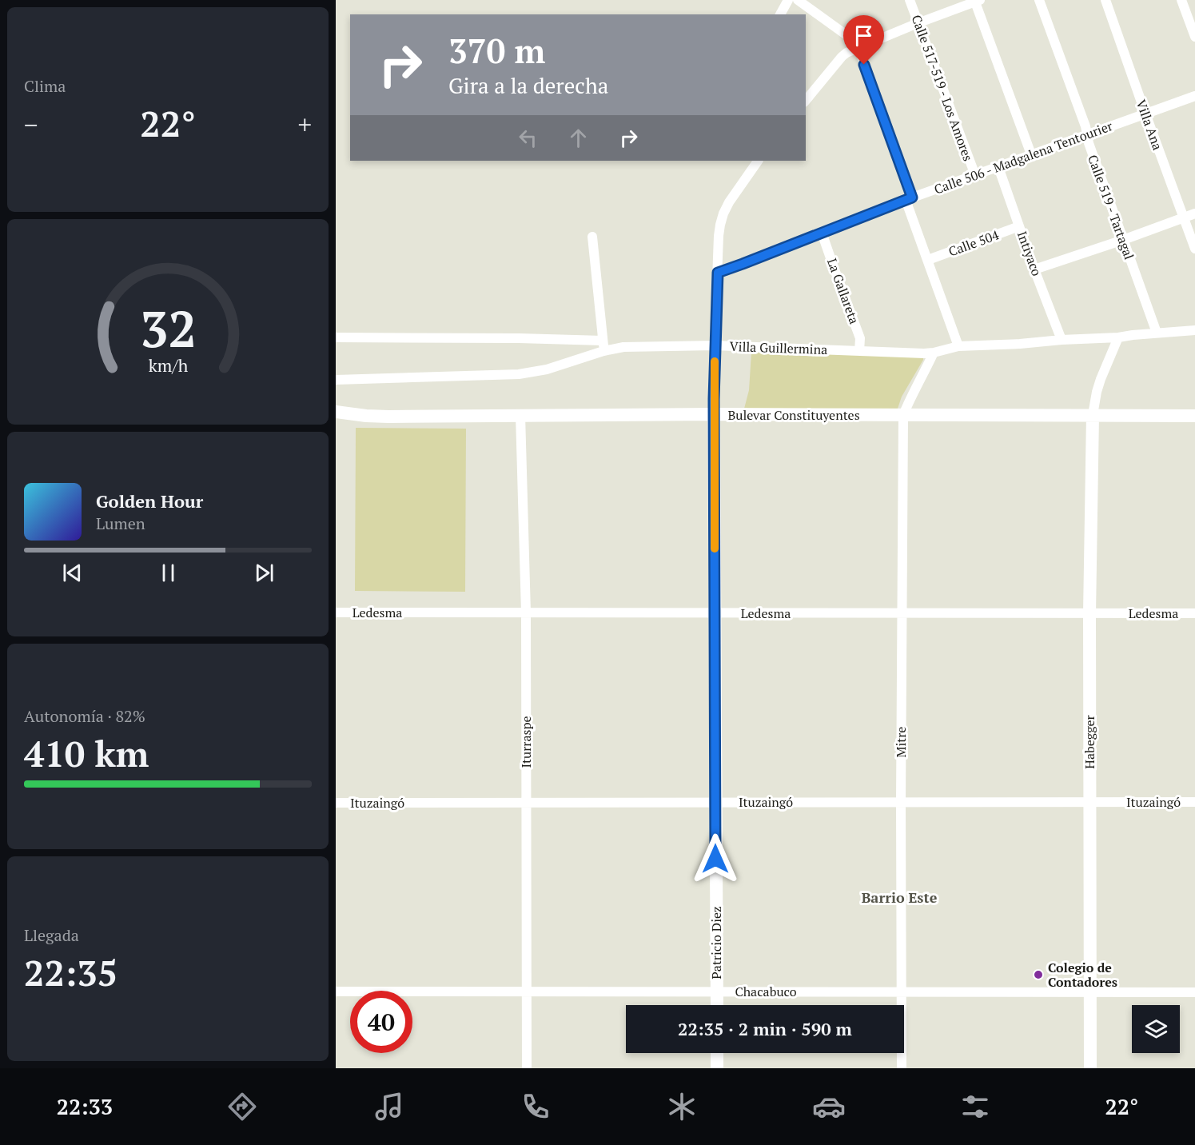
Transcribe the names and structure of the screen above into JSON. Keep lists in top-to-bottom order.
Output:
{
  "streets": {
    "street": [
      "Calle 517-519 - Los Amores",
      "Villa Ana",
      "Calle 506 - Madgalena Tentourier",
      "Calle 519 - Tartagal",
      "Calle 504",
      "Intiyaco",
      "La Gallareta",
      "Villa Guillermina",
      "Bulevar Constituyentes",
      "Ledesma",
      "Iturraspe",
      "Mitre",
      "Habegger",
      "Ituzaingó",
      "Patricio Diez",
      "Chacabuco"
    ]
  },
  "crossings": [
    ["Calle 517-519 - Los Amores", "Calle 506 - Madgalena Tentourier"],
    ["Villa Ana", "Calle 506 - Madgalena Tentourier"],
    ["Calle 506 - Madgalena Tentourier", "Calle 519 - Tartagal"],
    ["Calle 506 - Madgalena Tentourier", "Intiyaco"],
    ["Calle 506 - Madgalena Tentourier", "La Gallareta"],
    ["Calle 506 - Madgalena Tentourier", "Patricio Diez"],
    ["Calle 519 - Tartagal", "Villa Guillermina"],
    ["Calle 504", "Intiyaco"],
    ["Intiyaco", "Villa Guillermina"],
    ["La Gallareta", "Villa Guillermina"],
    ["Villa Guillermina", "Patricio Diez"],
    ["Bulevar Constituyentes", "Iturraspe"],
    ["Bulevar Constituyentes", "Mitre"],
    ["Bulevar Constituyentes", "Habegger"],
    ["Bulevar Constituyentes", "Patricio Diez"],
    ["Ledesma", "Iturraspe"],
    ["Ledesma", "Mitre"],
    ["Ledesma", "Habegger"],
    ["Ledesma", "Patricio Diez"],
    ["Iturraspe", "Ituzaingó"],
    ["Iturraspe", "Chacabuco"],
    ["Mitre", "Ituzaingó"],
    ["Mitre", "Chacabuco"],
    ["Habegger", "Ituzaingó"],
    ["Habegger", "Chacabuco"],
    ["Ituzaingó", "Patricio Diez"],
    ["Patricio Diez", "Chacabuco"]
  ],
  "districts": ["Barrio Este"],
  "places": ["Colegio de Contadores"],
  "page": {
    "tile": [
      "Clima",
      ["Autonomía · 82%", "410 km"],
      ["Llegada", "22:35"]
    ],
    "turn": ["370 m", "Gira a la derecha"],
    "heat": ["−", "22°", "+"],
    "song": ["Golden Hour", "Lumen"],
    "limit": "40",
    "trip": "22:35 · 2 min · 590 m",
    "tabs": ["22:33", "22°"],
    "gauge": ["32", "km/h"]
  }
}
